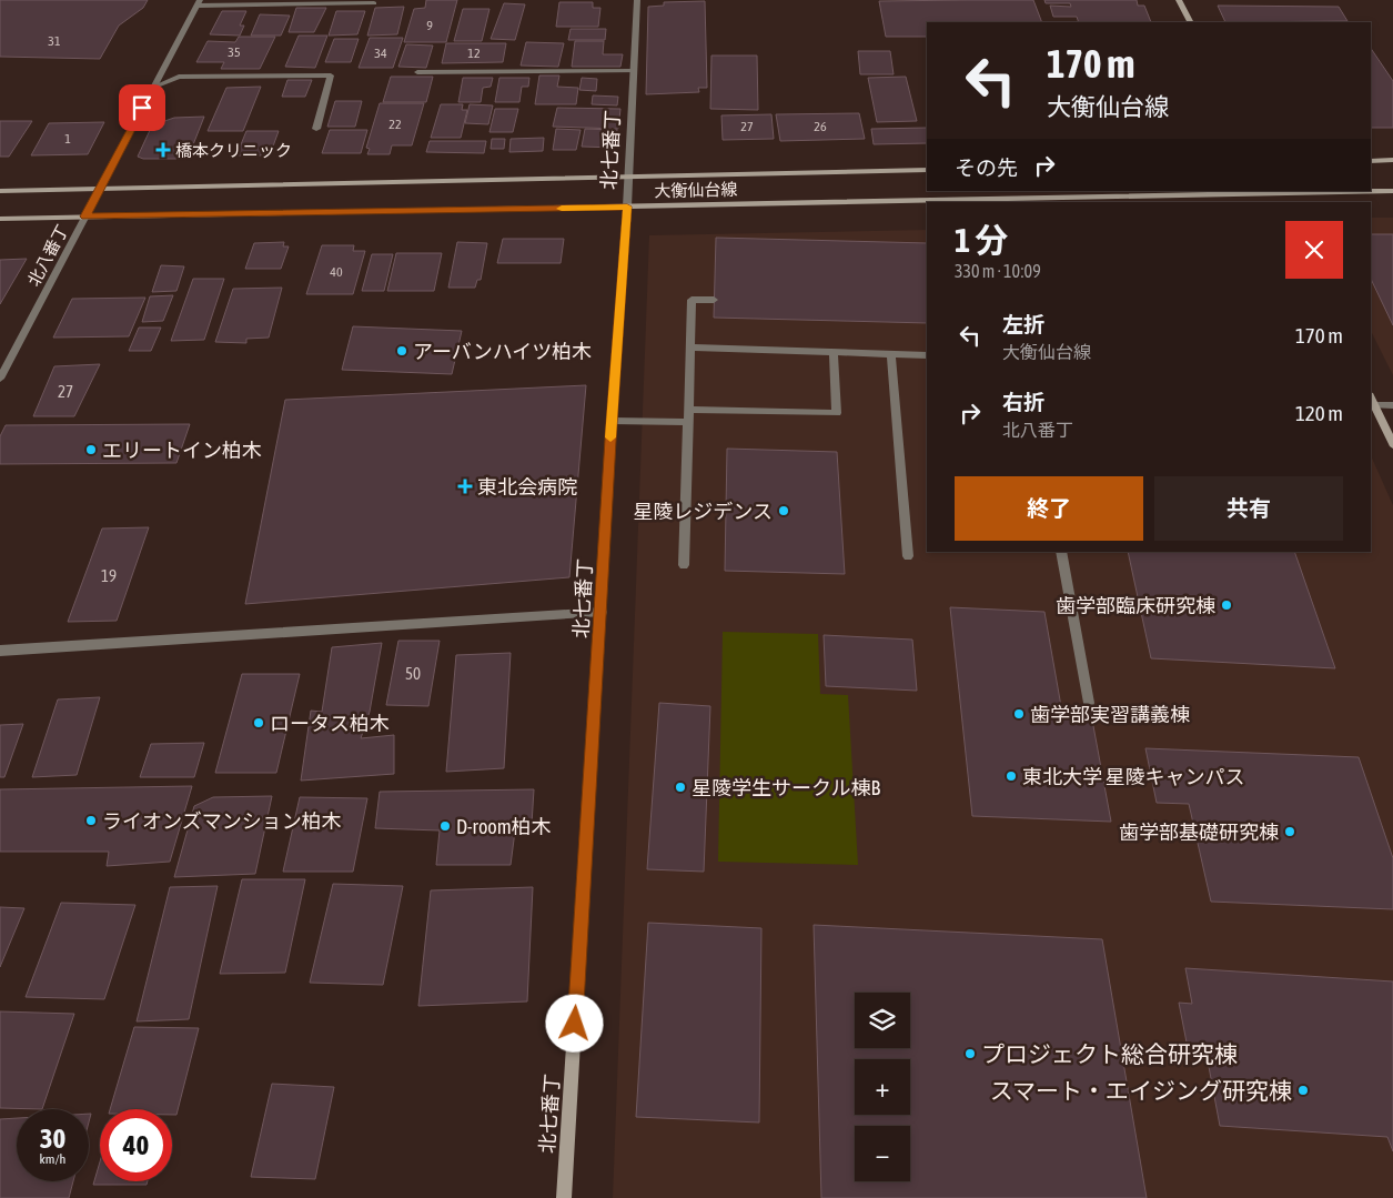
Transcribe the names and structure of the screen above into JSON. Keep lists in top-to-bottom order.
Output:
{
  "streets": {
    "main road": ["北七番丁", "大衡仙台線"],
    "street": ["北八番丁"]
  },
  "crossings": [
    ["北七番丁", "大衡仙台線"],
    ["大衡仙台線", "北八番丁"]
  ],
  "places": {
    "health": ["橋本クリニック", "東北会病院"],
    "other": [
      "アーバンハイツ柏木",
      "エリートイン柏木",
      "星陵レジデンス",
      "歯学部臨床研究棟",
      "歯学部実習講義棟",
      "ロータス柏木",
      "東北大学 星陵キャンパス",
      "星陵学生サークル棟B",
      "ライオンズマンション柏木",
      "D-room柏木",
      "歯学部基礎研究棟",
      "プロジェクト総合研究棟",
      "スマート・エイジング研究棟"
    ]
  },
  "house_numbers": [
    "9",
    "31",
    "35",
    "34",
    "12",
    "22",
    "27",
    "26",
    "1",
    "40",
    "27",
    "19",
    "50"
  ],
  "page": {
    "turn": ["170 m", "大衡仙台線"],
    "then": "その先",
    "heading": ["1 分", "330 m · 10:09"],
    "list": [
      {
        "name": "左折",
        "note": "大衡仙台線",
        "value": "170 m"
      },
      {
        "name": "右折",
        "note": "北八番丁",
        "value": "120 m"
      }
    ],
    "buttons": ["終了", "共有"],
    "map_buttons": ["+", "−"],
    "speed": "30 km/h",
    "limit": "40"
  }
}
